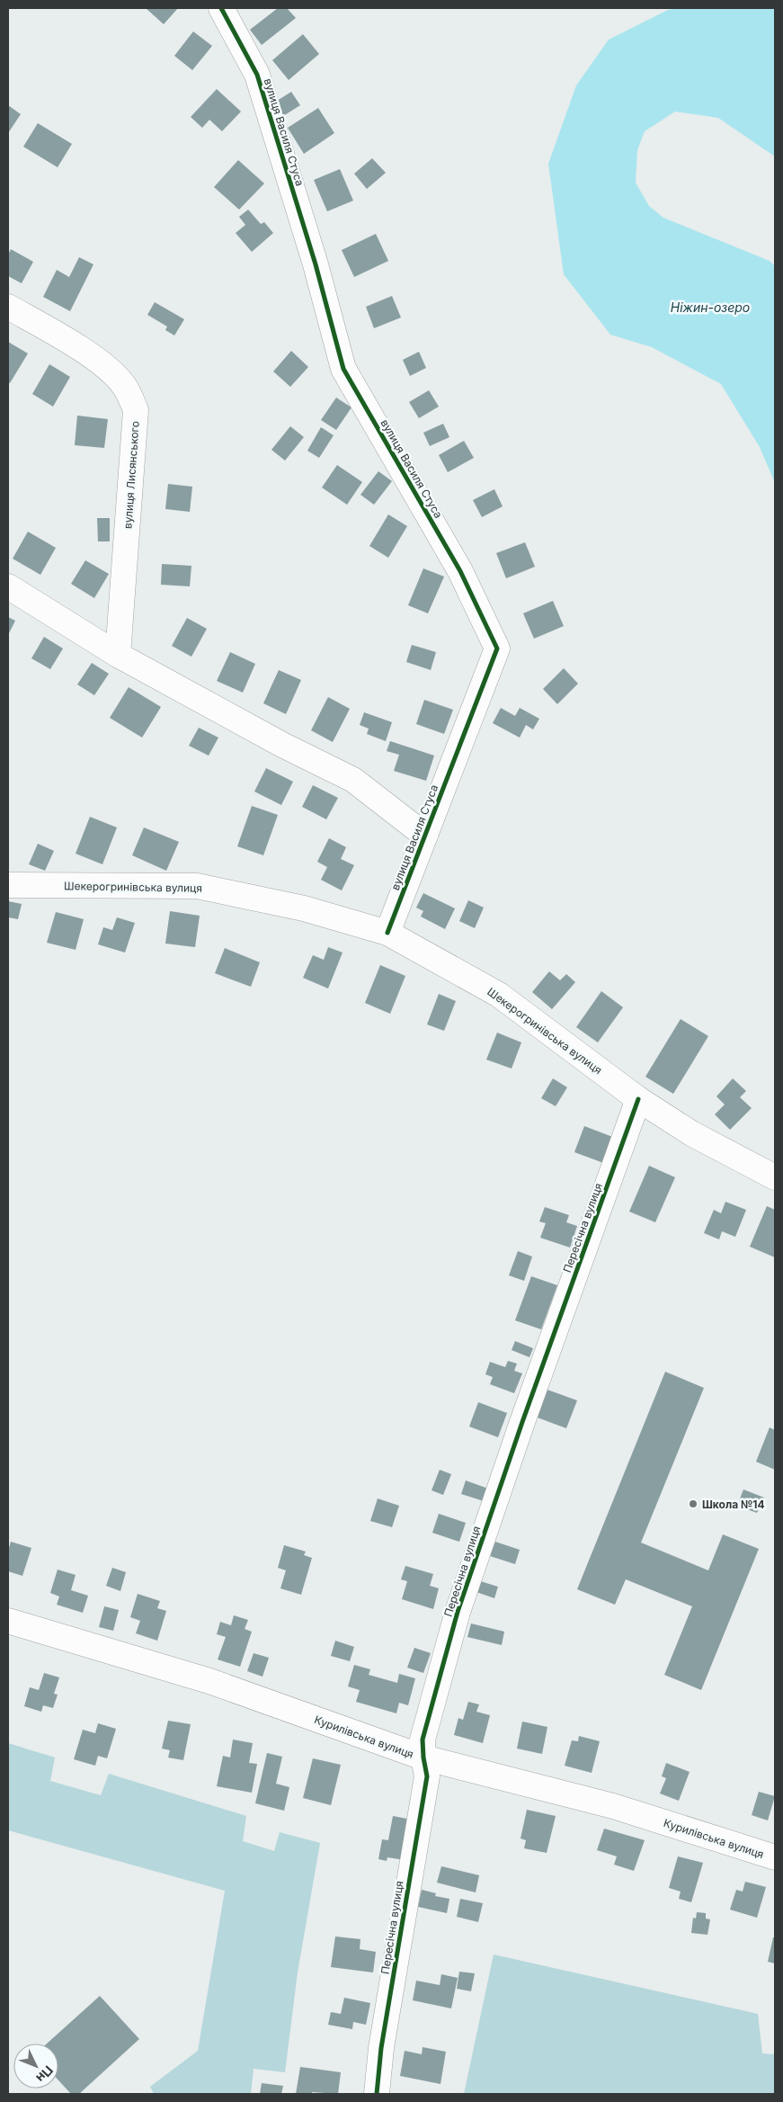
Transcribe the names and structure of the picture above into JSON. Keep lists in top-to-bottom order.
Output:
{
  "streets": {
    "street": [
      "вулиця Василя Стуса",
      "вулиця Лисянського",
      "Шекерогринівська вулиця",
      "Пересічна вулиця",
      "Курилівська вулиця"
    ]
  },
  "crossings": [
    ["вулиця Василя Стуса", "Шекерогринівська вулиця"],
    ["Шекерогринівська вулиця", "Пересічна вулиця"],
    ["Пересічна вулиця", "Курилівська вулиця"]
  ],
  "water": ["Ніжин-озеро"],
  "places": ["Школа №14"],
  "north": "bottom right"
}
